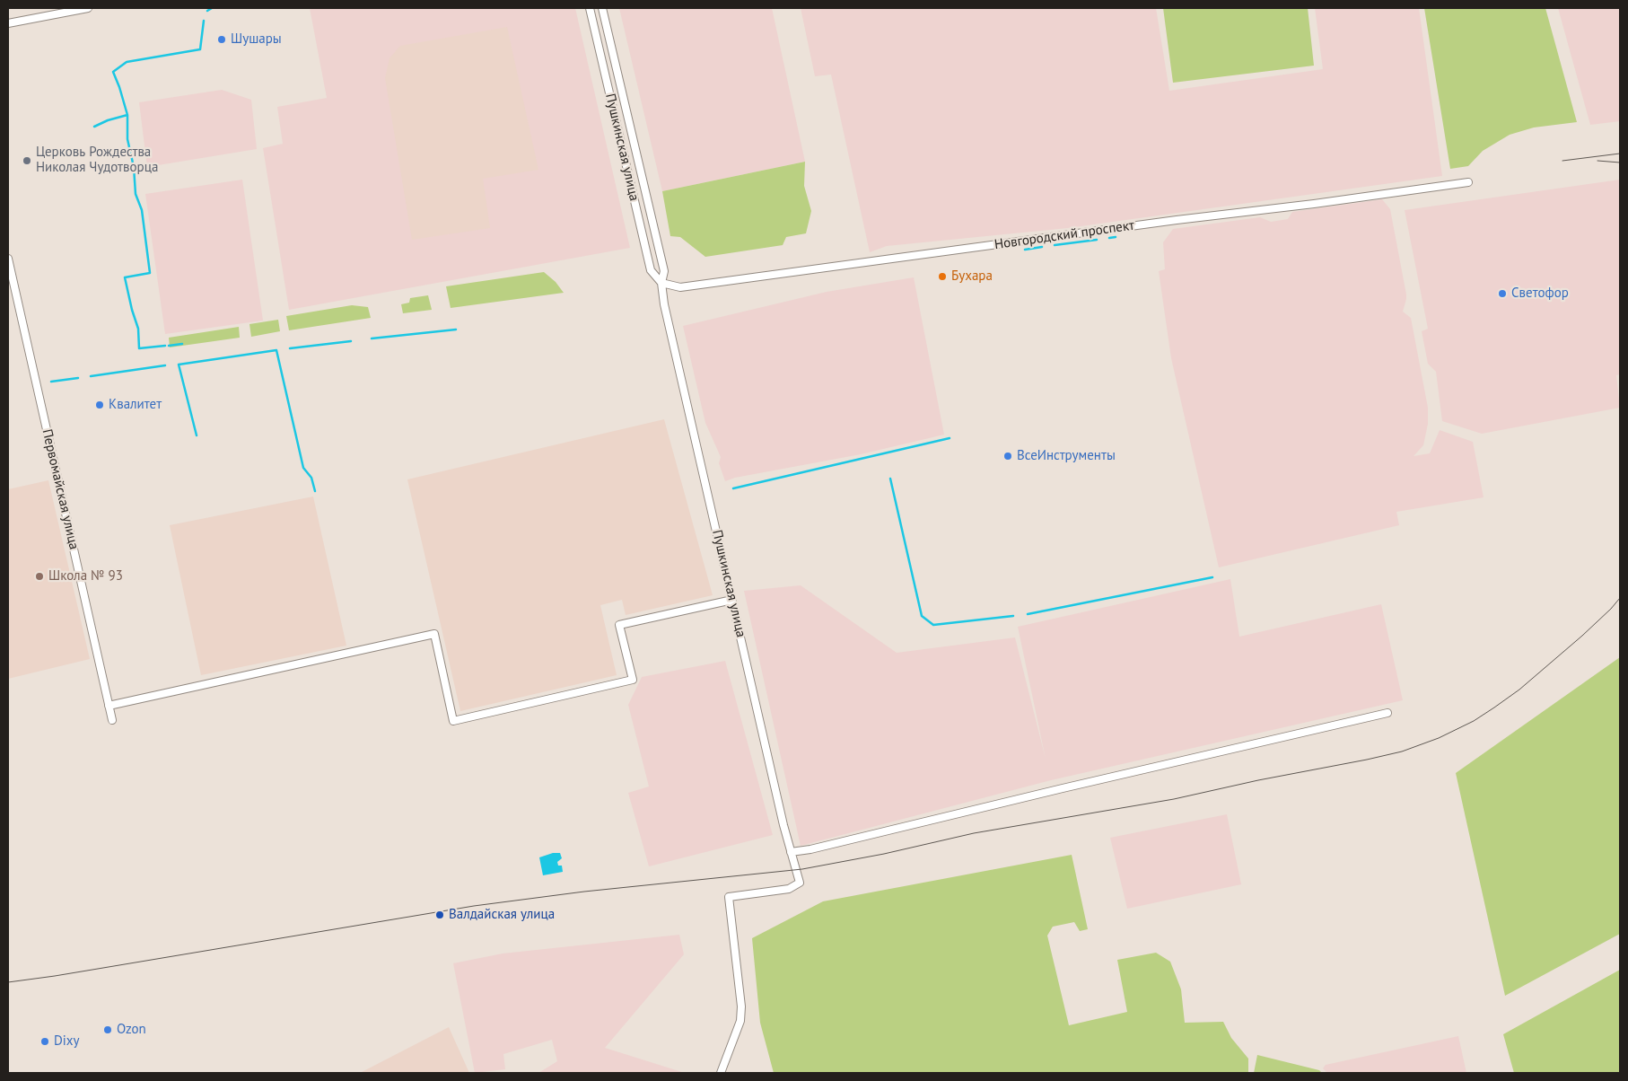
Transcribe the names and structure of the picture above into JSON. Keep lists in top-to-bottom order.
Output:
{
  "streets": {
    "street": ["Пушкинская улица", "Новгородский проспект", "Первомайская улица"]
  },
  "crossings": [
    ["Пушкинская улица", "Новгородский проспект"]
  ],
  "places": [
    "Шушары",
    "Церковь Рождества Николая Чудотворца",
    "Бухара",
    "Светофор",
    "Квалитет",
    "ВсеИнструменты",
    "Школа № 93",
    "Валдайская улица",
    "Ozon",
    "Dixy"
  ]
}
